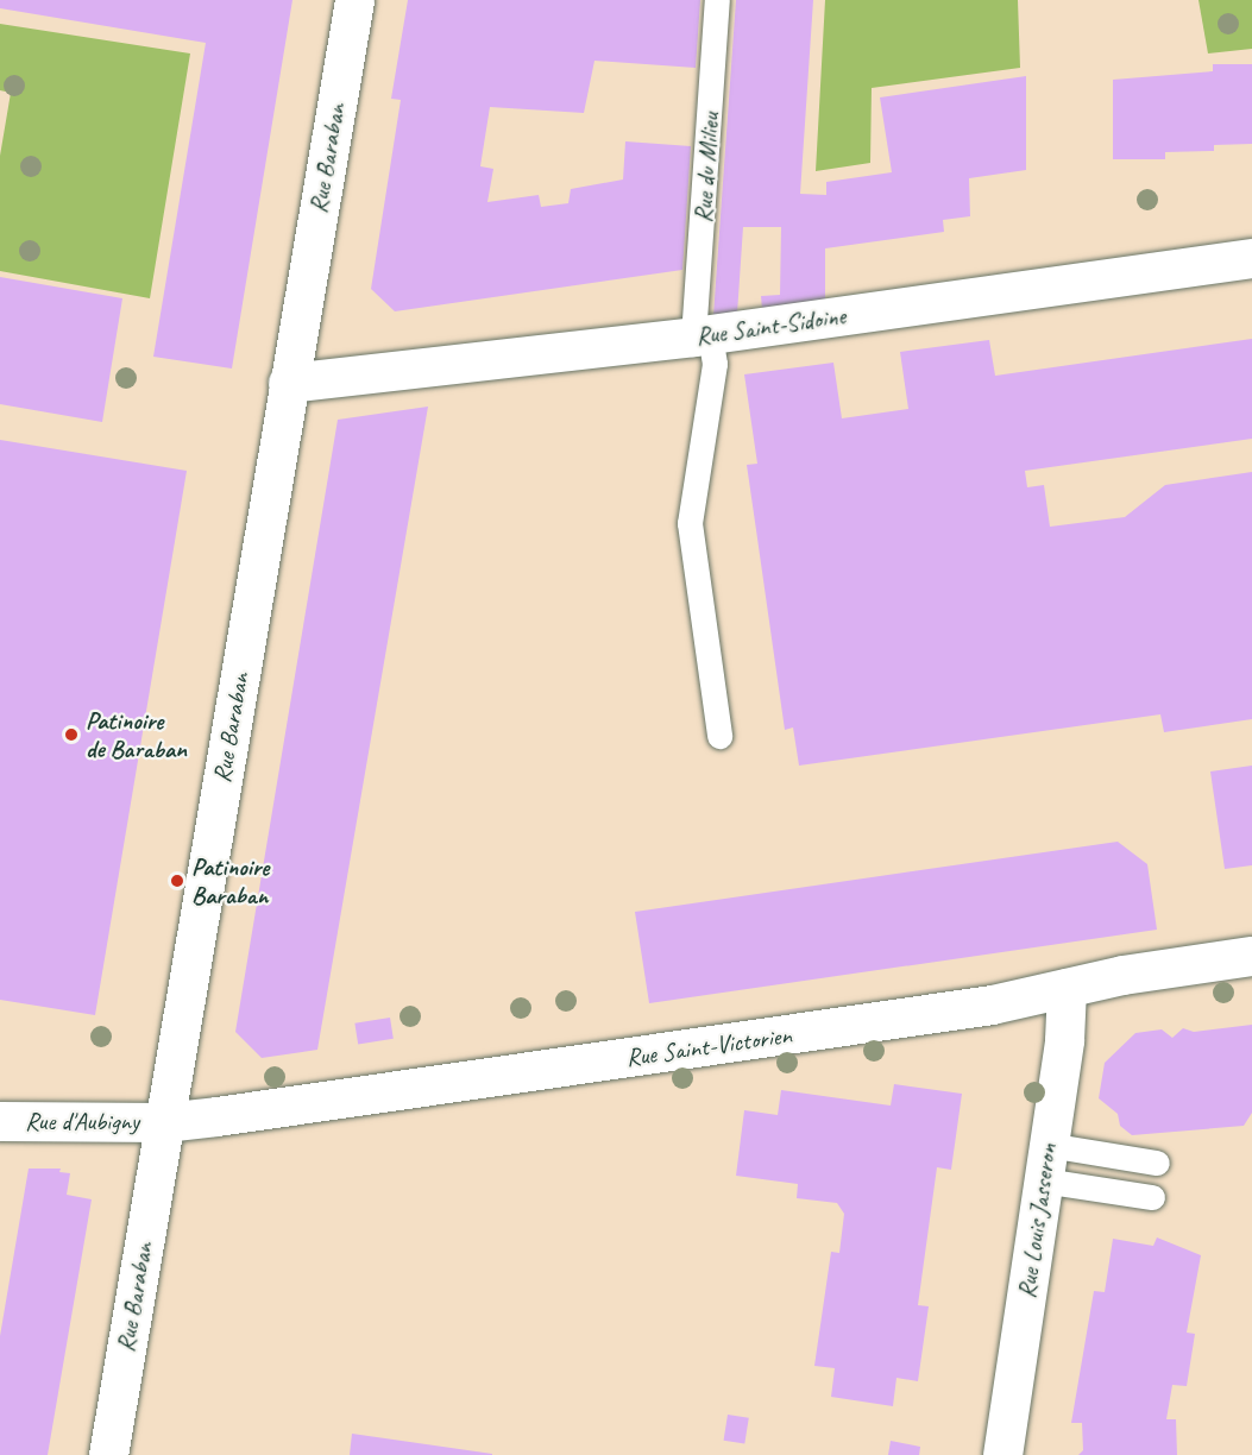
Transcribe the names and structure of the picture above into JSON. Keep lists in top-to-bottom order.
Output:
{
  "streets": {
    "street": [
      "Rue Baraban",
      "Rue Saint-Sidoine",
      "Rue Saint-Victorien",
      "Rue d'Aubigny",
      "Rue Louis Jasseron"
    ],
    "lane": ["Rue du Milieu"]
  },
  "crossings": [
    ["Rue Baraban", "Rue Saint-Sidoine"],
    ["Rue Baraban", "Rue Saint-Victorien"],
    ["Rue Baraban", "Rue d'Aubigny"],
    ["Rue du Milieu", "Rue Saint-Sidoine"],
    ["Rue Saint-Victorien", "Rue d'Aubigny"],
    ["Rue Saint-Victorien", "Rue Louis Jasseron"]
  ],
  "places": ["Patinoire de Baraban", "Patinoire Baraban"]
}
